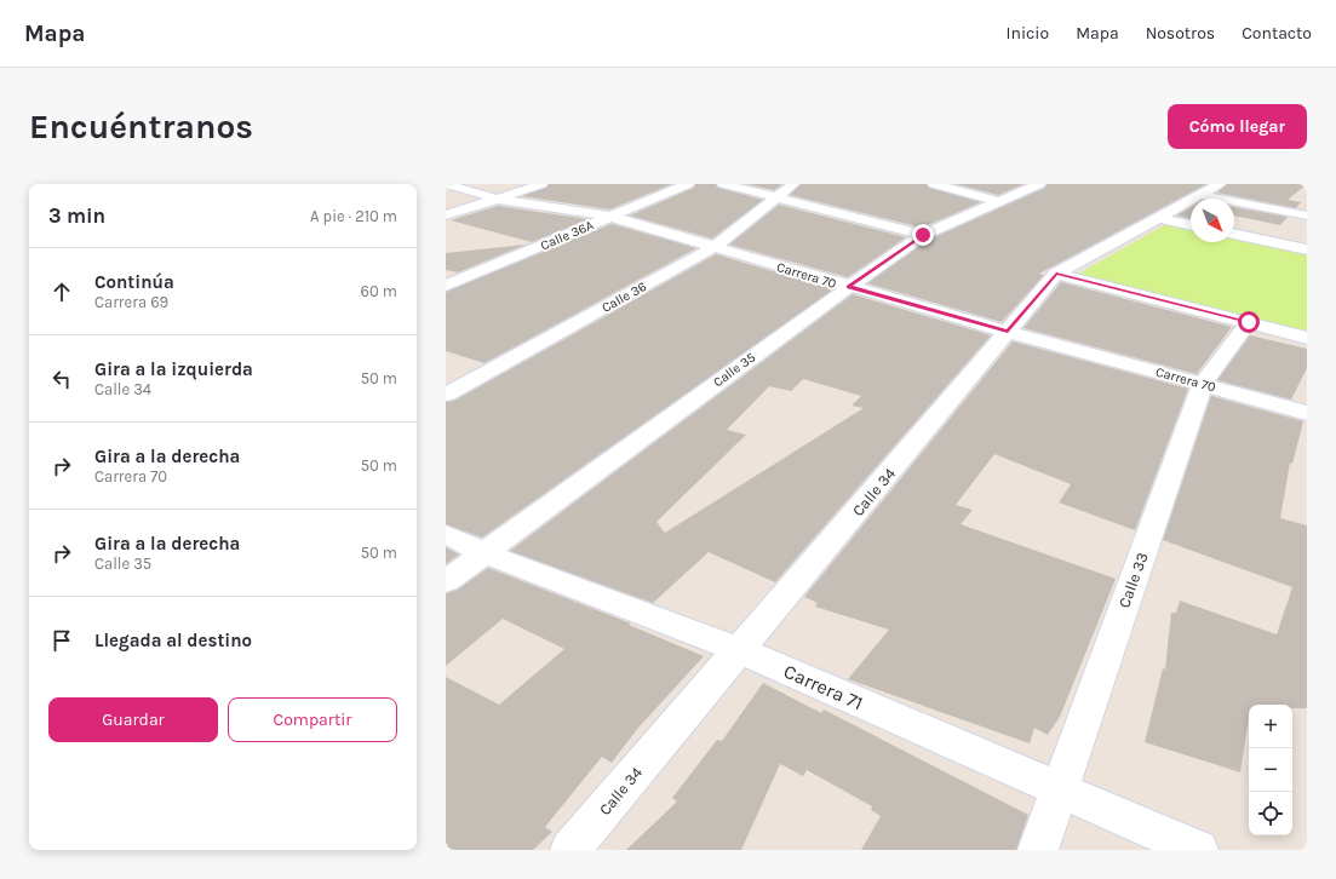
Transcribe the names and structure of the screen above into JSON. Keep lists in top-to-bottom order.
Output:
{
  "streets": {
    "street": [
      "Calle 36A",
      "Carrera 70",
      "Calle 36",
      "Calle 35",
      "Calle 34",
      "Calle 33",
      "Carrera 71"
    ]
  },
  "crossings": [
    ["Calle 36A", "Carrera 70"],
    ["Carrera 70", "Calle 36"],
    ["Carrera 70", "Calle 35"],
    ["Carrera 70", "Calle 34"],
    ["Carrera 70", "Calle 33"],
    ["Calle 35", "Carrera 71"],
    ["Calle 34", "Carrera 71"],
    ["Calle 33", "Carrera 71"]
  ],
  "north": "bottom right",
  "page": {
    "header": "Mapa",
    "nav": [
      "Inicio",
      "Mapa",
      "Nosotros",
      "Contacto"
    ],
    "buttons": [
      "Cómo llegar",
      ["Guardar", "Compartir"]
    ],
    "title": "Encuéntranos",
    "heading": ["3 min", "A pie · 210 m"],
    "list": [
      ["Continúa", "Carrera 69", "60 m"],
      ["Gira a la izquierda", "Calle 34", "50 m"],
      ["Gira a la derecha", "Carrera 70", "50 m"],
      ["Gira a la derecha", "Calle 35", "50 m"],
      "Llegada al destino"
    ],
    "map_buttons": ["+", "−"]
  }
}
